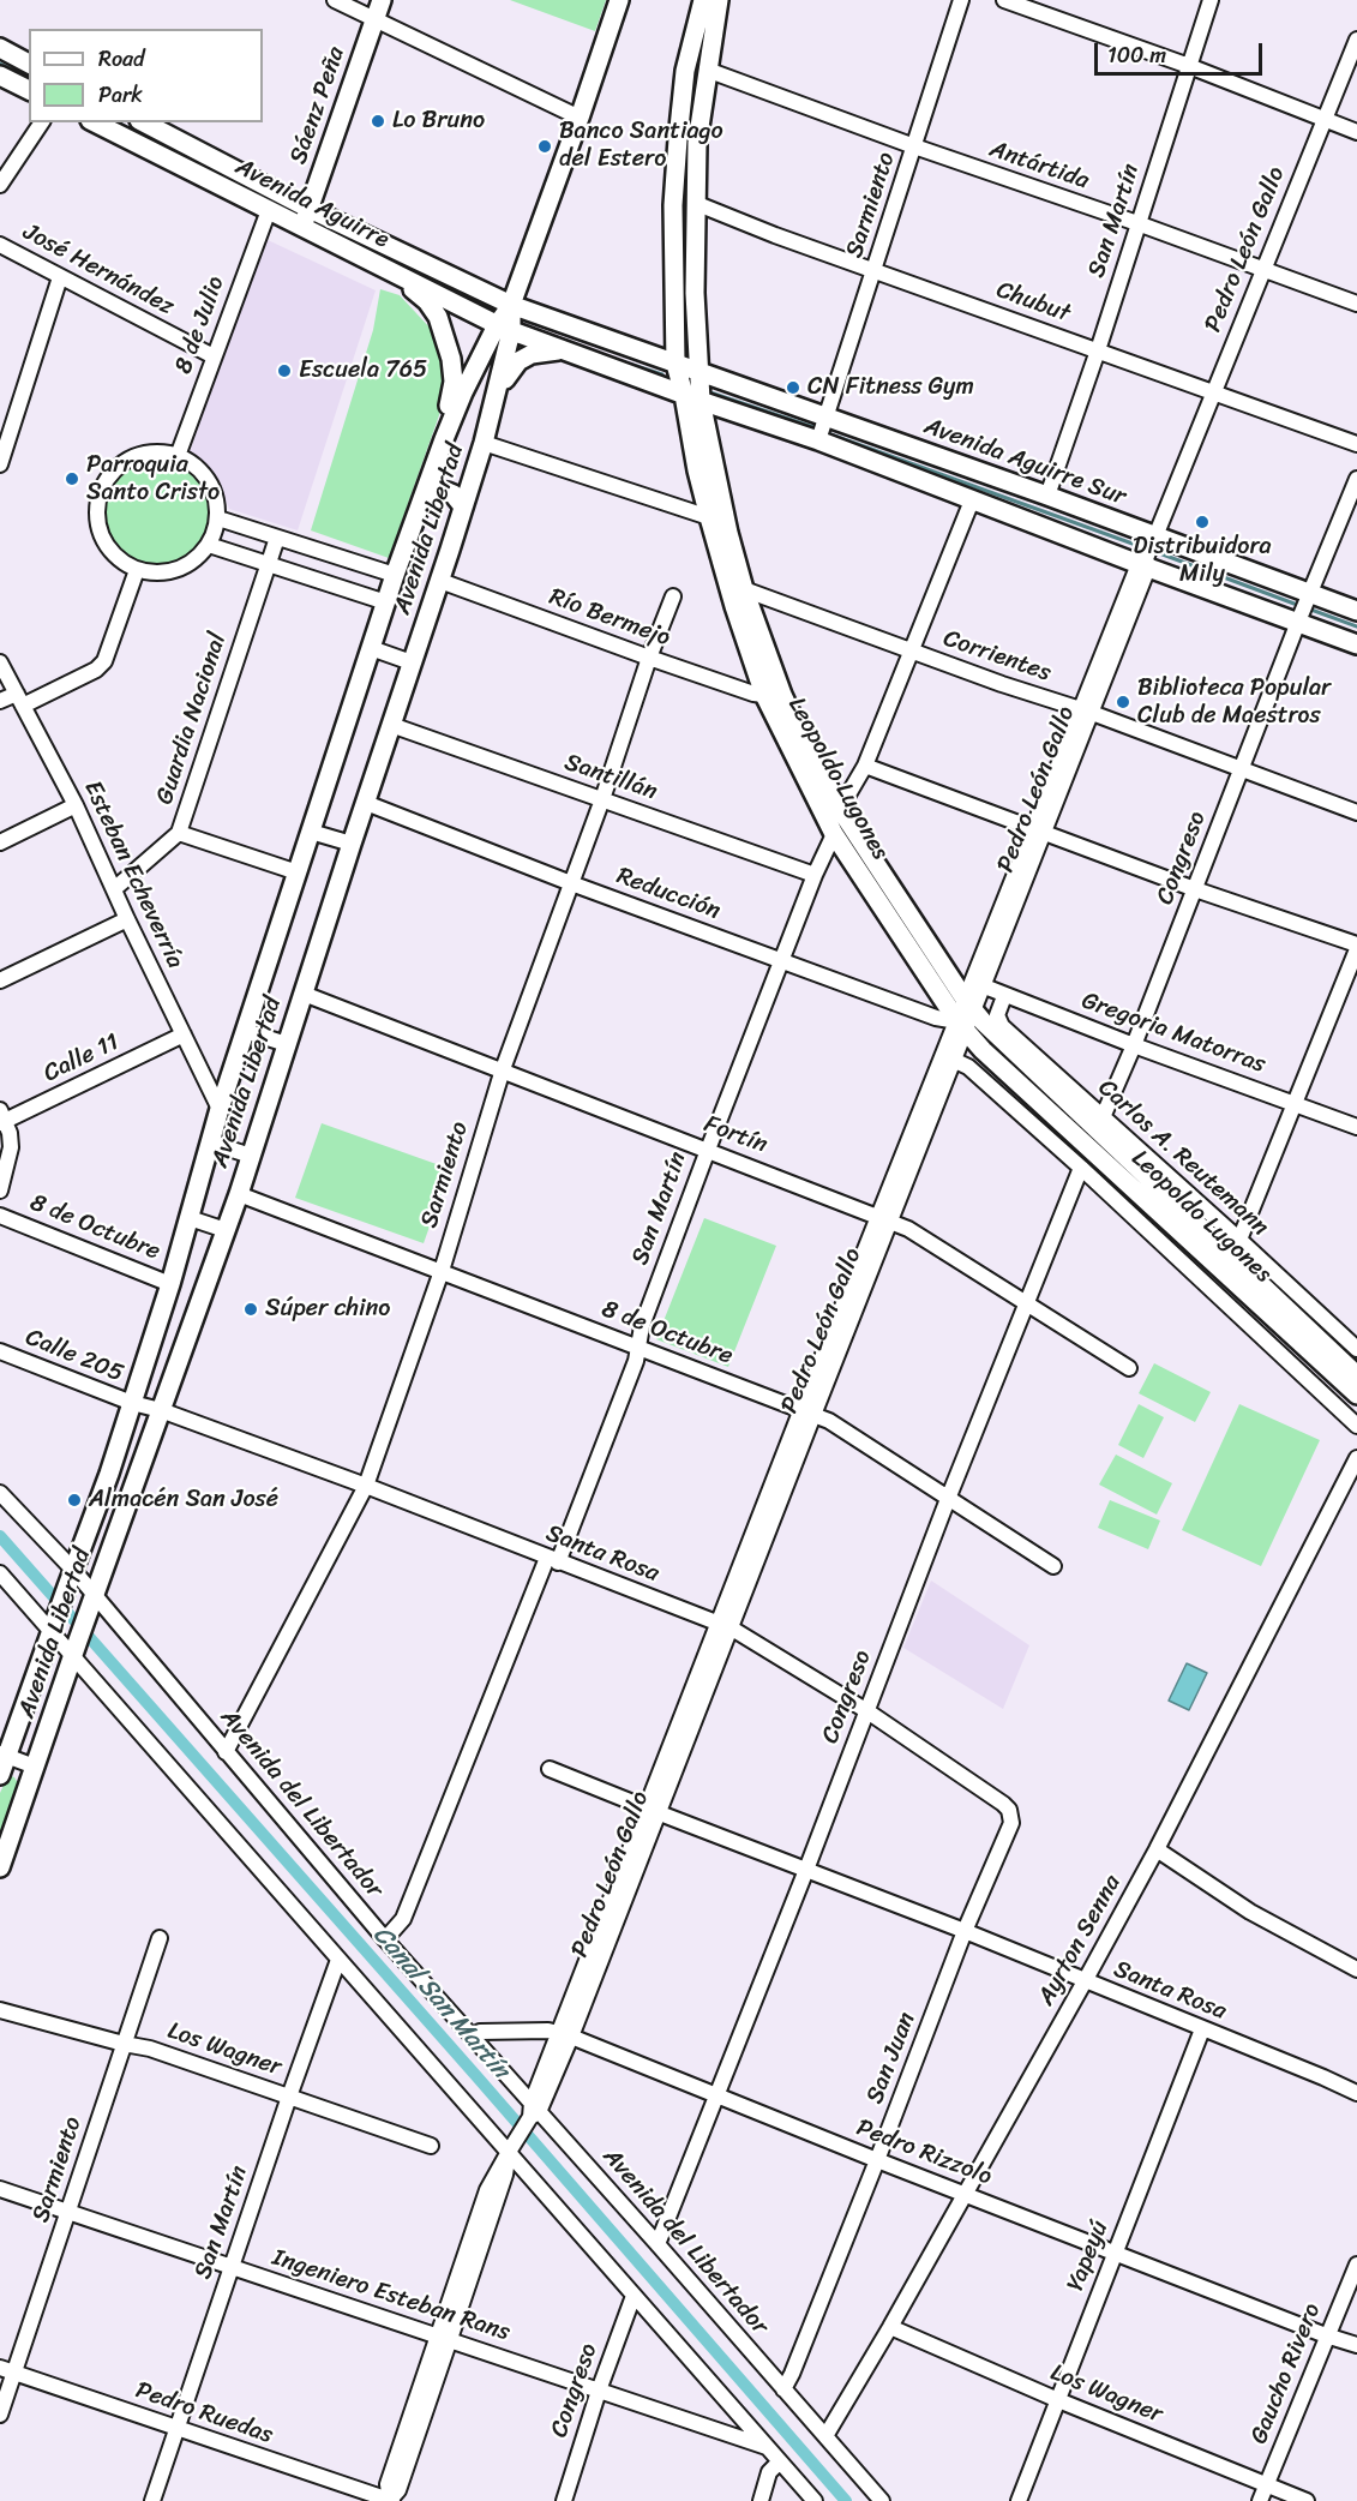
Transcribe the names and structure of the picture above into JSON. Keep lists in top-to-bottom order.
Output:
{
  "streets": {
    "main road": [
      "Sáenz Peña",
      "Avenida Aguirre",
      "Avenida Aguirre Sur",
      "Avenida Libertad",
      "Leopoldo Lugones"
    ],
    "street": [
      "Antártida",
      "Sarmiento",
      "San Martín",
      "Pedro León Gallo",
      "José Hernández",
      "Chubut",
      "8 de Julio",
      "Río Bermejo",
      "Corrientes",
      "Guardia Nacional",
      "Santillán",
      "Congreso",
      "Esteban Echeverría",
      "Reducción",
      "Gregoria Matorras",
      "Calle 11",
      "Fortín",
      "Carlos A. Reutemann",
      "8 de Octubre",
      "Calle 205",
      "Santa Rosa",
      "Avenida del Libertador",
      "Ayrton Senna",
      "Los Wagner",
      "San Juan",
      "Pedro Rizzolo",
      "Yapeyú",
      "Ingeniero Esteban Rans",
      "Gaucho Rivero",
      "Pedro Ruedas"
    ]
  },
  "crossings": [
    ["Sáenz Peña", "Avenida Aguirre"],
    ["Antártida", "Sarmiento"],
    ["Antártida", "San Martín"],
    ["Antártida", "Pedro León Gallo"],
    ["Antártida", "Leopoldo Lugones"],
    ["Avenida Aguirre", "8 de Julio"],
    ["Avenida Aguirre", "Avenida Aguirre Sur"],
    ["Avenida Aguirre", "Avenida Libertad"],
    ["Sarmiento", "Chubut"],
    ["Sarmiento", "Avenida Aguirre Sur"],
    ["Sarmiento", "Río Bermejo"],
    ["Sarmiento", "Santillán"],
    ["Sarmiento", "Reducción"],
    ["Sarmiento", "Fortín"],
    ["Sarmiento", "8 de Octubre"],
    ["Sarmiento", "Santa Rosa"],
    ["Sarmiento", "Avenida del Libertador"],
    ["Sarmiento", "Los Wagner"],
    ["Sarmiento", "Ingeniero Esteban Rans"],
    ["Sarmiento", "Pedro Ruedas"],
    ["San Martín", "Chubut"],
    ["San Martín", "Avenida Aguirre Sur"],
    ["San Martín", "Santillán"],
    ["San Martín", "Leopoldo Lugones"],
    ["San Martín", "Reducción"],
    ["San Martín", "Fortín"],
    ["San Martín", "8 de Octubre"],
    ["San Martín", "Santa Rosa"],
    ["San Martín", "Avenida del Libertador"],
    ["San Martín", "Los Wagner"],
    ["San Martín", "Ingeniero Esteban Rans"],
    ["San Martín", "Pedro Ruedas"],
    ["Pedro León Gallo", "Chubut"],
    ["Pedro León Gallo", "Avenida Aguirre Sur"],
    ["Pedro León Gallo", "Corrientes"],
    ["Pedro León Gallo", "Leopoldo Lugones"],
    ["Pedro León Gallo", "Reducción"],
    ["Pedro León Gallo", "Gregoria Matorras"],
    ["Pedro León Gallo", "Fortín"],
    ["Pedro León Gallo", "8 de Octubre"],
    ["Pedro León Gallo", "Santa Rosa"],
    ["Pedro León Gallo", "Avenida del Libertador"],
    ["Pedro León Gallo", "Pedro Rizzolo"],
    ["Pedro León Gallo", "Ingeniero Esteban Rans"],
    ["Pedro León Gallo", "Pedro Ruedas"],
    ["José Hernández", "8 de Julio"],
    ["Chubut", "Leopoldo Lugones"],
    ["Avenida Aguirre Sur", "Avenida Libertad"],
    ["Avenida Aguirre Sur", "Leopoldo Lugones"],
    ["Avenida Aguirre Sur", "Congreso"],
    ["Avenida Libertad", "Río Bermejo"],
    ["Avenida Libertad", "Santillán"],
    ["Avenida Libertad", "Esteban Echeverría"],
    ["Avenida Libertad", "Reducción"],
    ["Avenida Libertad", "Fortín"],
    ["Avenida Libertad", "8 de Octubre"],
    ["Avenida Libertad", "Calle 205"],
    ["Avenida Libertad", "Santa Rosa"],
    ["Avenida Libertad", "Avenida del Libertador"],
    ["Río Bermejo", "Leopoldo Lugones"],
    ["Corrientes", "Leopoldo Lugones"],
    ["Corrientes", "Congreso"],
    ["Guardia Nacional", "Esteban Echeverría"],
    ["Leopoldo Lugones", "Reducción"],
    ["Congreso", "Gregoria Matorras"],
    ["Congreso", "Fortín"],
    ["Congreso", "Carlos A. Reutemann"],
    ["Congreso", "8 de Octubre"],
    ["Congreso", "Santa Rosa"],
    ["Congreso", "Avenida del Libertador"],
    ["Congreso", "Pedro Rizzolo"],
    ["Congreso", "Ingeniero Esteban Rans"],
    ["Esteban Echeverría", "Calle 11"],
    ["Gregoria Matorras", "Carlos A. Reutemann"],
    ["Calle 205", "Santa Rosa"],
    ["Santa Rosa", "Ayrton Senna"],
    ["Santa Rosa", "San Juan"],
    ["Santa Rosa", "Yapeyú"],
    ["Avenida del Libertador", "Ayrton Senna"],
    ["Avenida del Libertador", "San Juan"],
    ["Avenida del Libertador", "Pedro Rizzolo"],
    ["Ayrton Senna", "Los Wagner"],
    ["Ayrton Senna", "Pedro Rizzolo"],
    ["Los Wagner", "Yapeyú"],
    ["Los Wagner", "Gaucho Rivero"],
    ["San Juan", "Pedro Rizzolo"],
    ["Pedro Rizzolo", "Yapeyú"],
    ["Pedro Rizzolo", "Gaucho Rivero"]
  ],
  "water": ["Canal San Martín"],
  "places": [
    "Lo Bruno",
    "Banco Santiago del Estero",
    "Escuela 765",
    "CN Fitness Gym",
    "Parroquia Santo Cristo",
    "Distribuidora Mily",
    "Biblioteca Popular Club de Maestros",
    "Súper chino",
    "Almacén San José"
  ],
  "legend": ["Road", "Park"],
  "scale_bar": "100 m"
}
